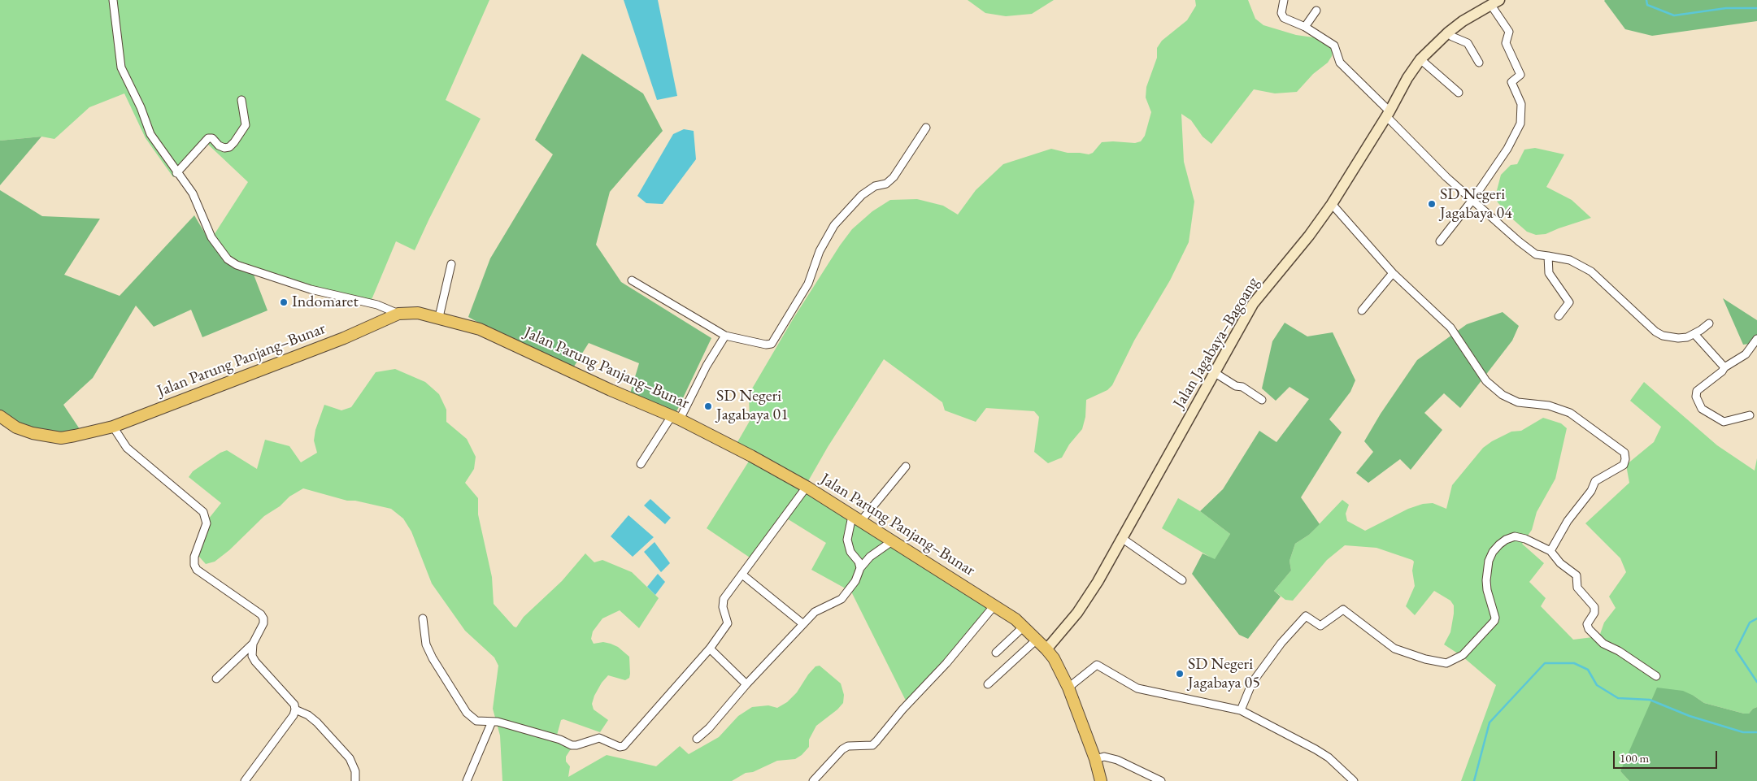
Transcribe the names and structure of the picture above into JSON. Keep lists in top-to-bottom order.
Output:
{
  "streets": {
    "main road": ["Jalan Parung Panjang–Bunar"],
    "street": ["Jalan Jagabaya–Bagoang"]
  },
  "crossings": [
    ["Jalan Jagabaya–Bagoang", "Jalan Parung Panjang–Bunar"]
  ],
  "places": [
    "SD Negeri Jagabaya 04",
    "Indomaret",
    "SD Negeri Jagabaya 01",
    "SD Negeri Jagabaya 05"
  ],
  "scale_bar": "100 m"
}
